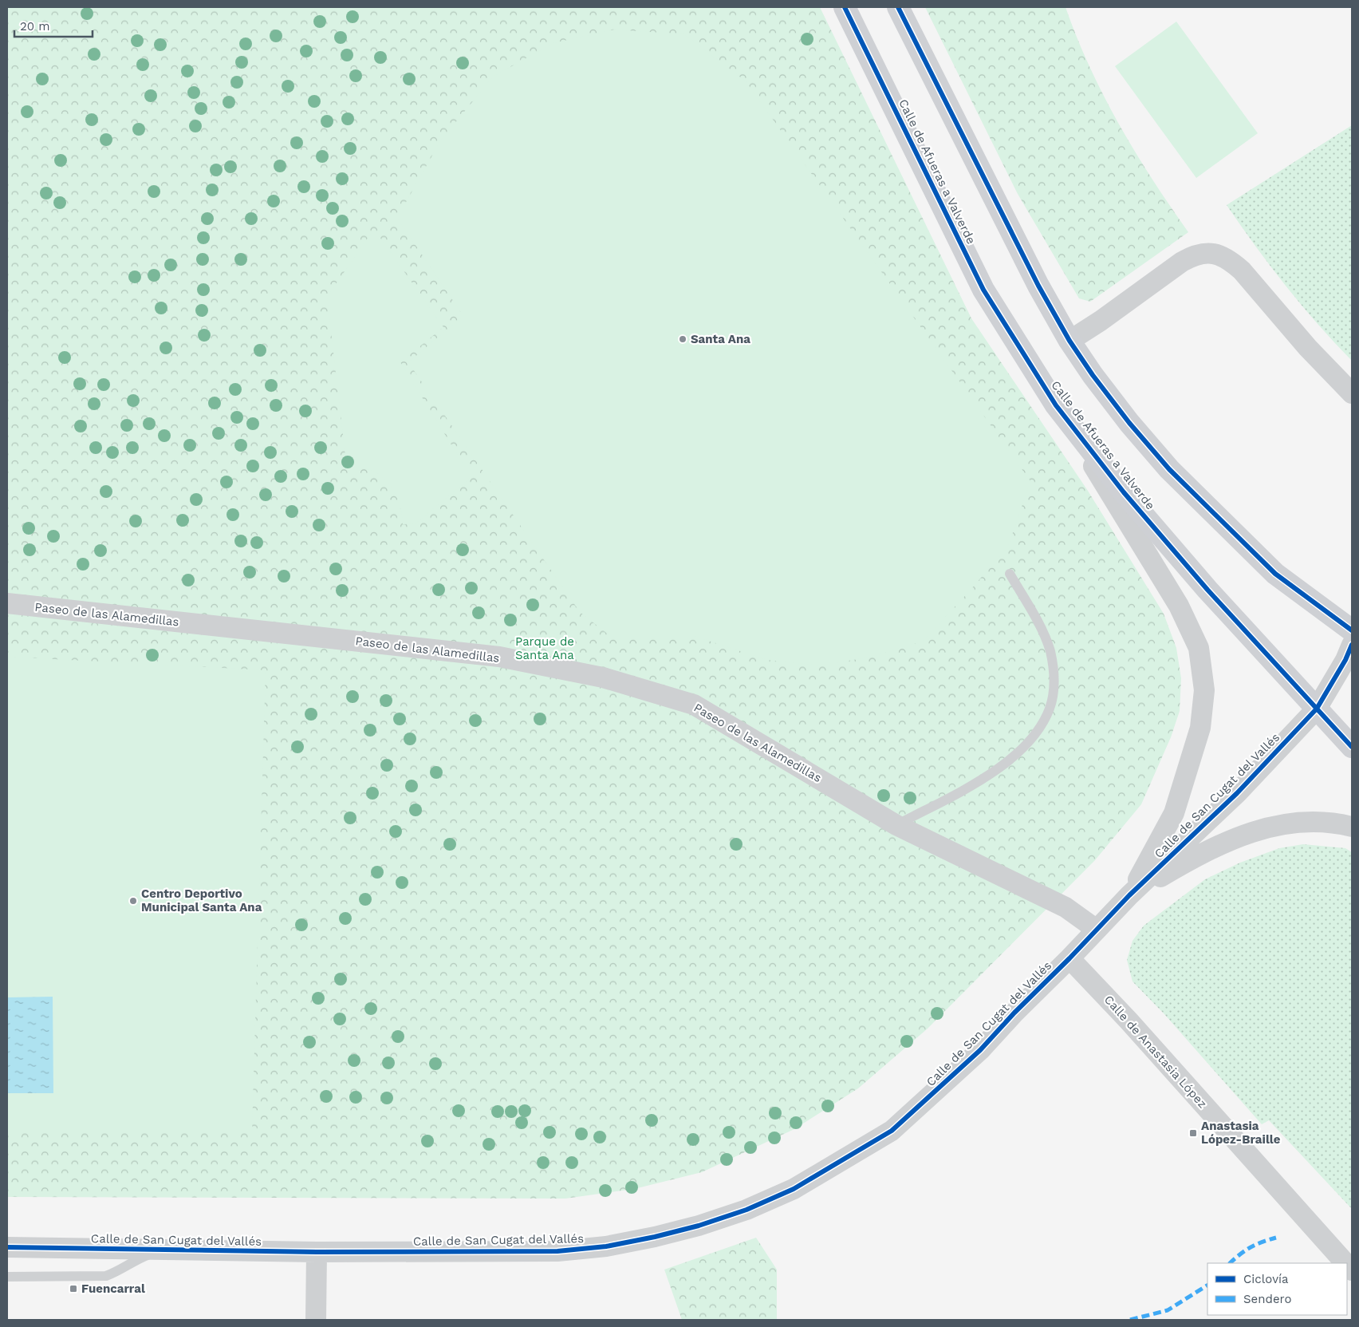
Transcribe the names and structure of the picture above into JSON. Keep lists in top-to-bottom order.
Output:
{
  "streets": {
    "street": [
      "Calle de Afueras a Valverde",
      "Paseo de las Alamedillas",
      "Calle de San Cugat del Vallés",
      "Calle de Anastasia López"
    ]
  },
  "crossings": [
    ["Calle de Afueras a Valverde", "Calle de San Cugat del Vallés"],
    ["Paseo de las Alamedillas", "Calle de San Cugat del Vallés"],
    ["Calle de San Cugat del Vallés", "Calle de Anastasia López"]
  ],
  "parks": ["Parque de Santa Ana"],
  "places": {
    "other": ["Santa Ana", "Centro Deportivo Municipal Santa Ana"],
    "transit": ["Anastasia López-Braille", "Fuencarral"]
  },
  "legend": ["Ciclovía", "Sendero"],
  "scale_bar": "20 m"
}
